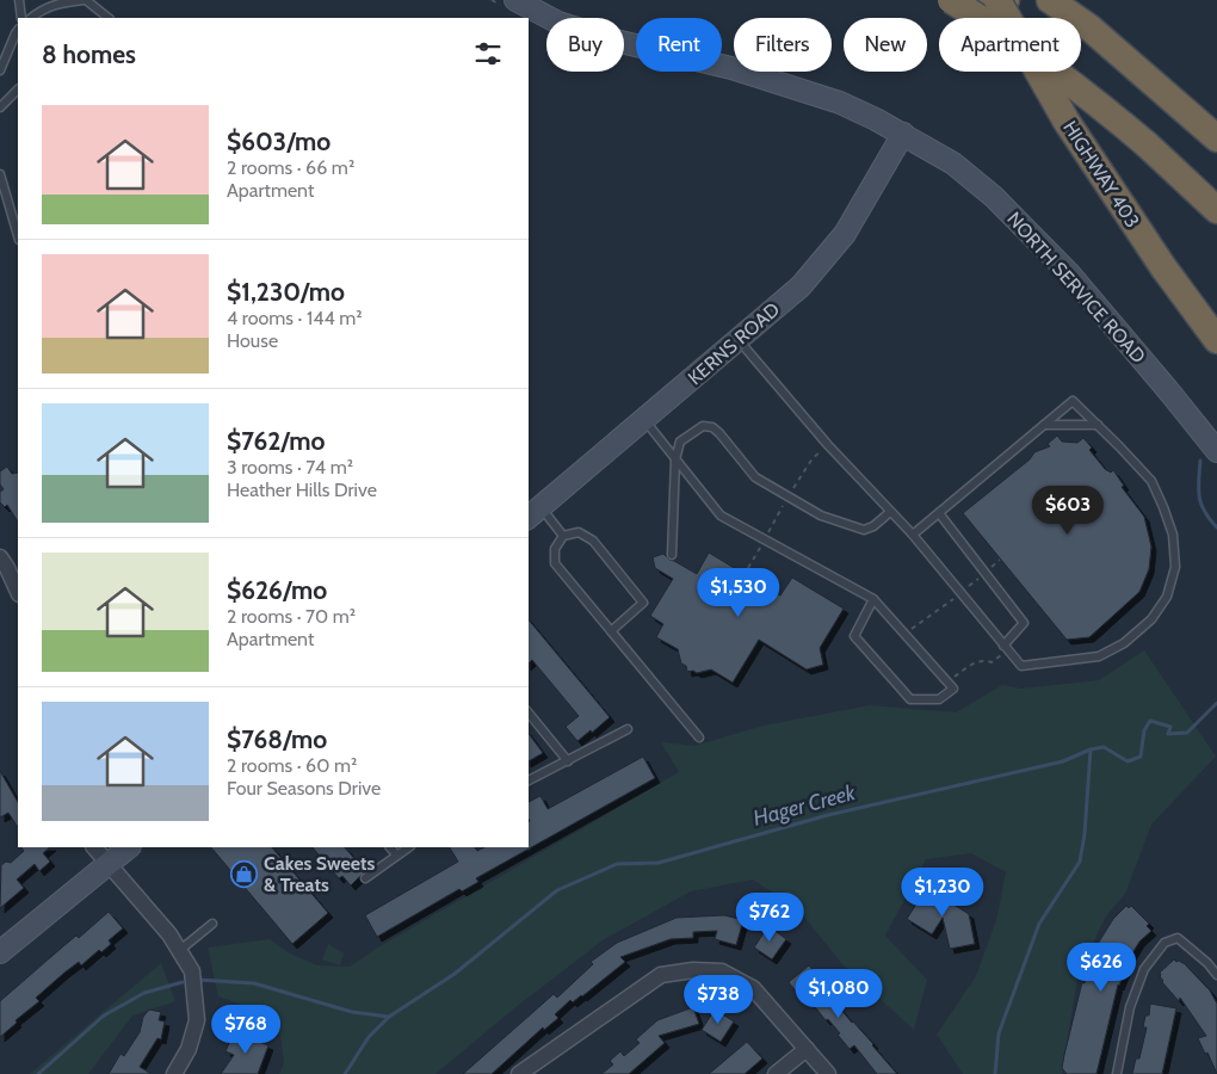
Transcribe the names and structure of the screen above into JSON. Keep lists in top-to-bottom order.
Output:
{
  "streets": {
    "highway": ["HIGHWAY 403"],
    "street": ["NORTH SERVICE ROAD", "KERNS ROAD"]
  },
  "crossings": [
    ["NORTH SERVICE ROAD", "KERNS ROAD"]
  ],
  "water": ["Hager Creek"],
  "places": {
    "shop": ["Cakes Sweets & Treats"]
  },
  "page": {
    "chip": [
      "Buy",
      "Rent",
      "Filters",
      "New",
      "Apartment"
    ],
    "heading": "8 homes",
    "list": [
      {
        "name": "$603/mo",
        "note": "2 rooms · 66 m² · Apartment"
      },
      {
        "name": "$1,230/mo",
        "note": "4 rooms · 144 m² · House"
      },
      {
        "name": "$762/mo",
        "note": "3 rooms · 74 m² · Heather Hills Drive"
      },
      {
        "name": "$626/mo",
        "note": "2 rooms · 70 m² · Apartment"
      },
      {
        "name": "$768/mo",
        "note": "2 rooms · 60 m² · Four Seasons Drive"
      }
    ],
    "price": [
      "$603",
      "$1,530",
      "$1,230",
      "$762",
      "$626",
      "$1,080",
      "$738",
      "$768"
    ]
  }
}
